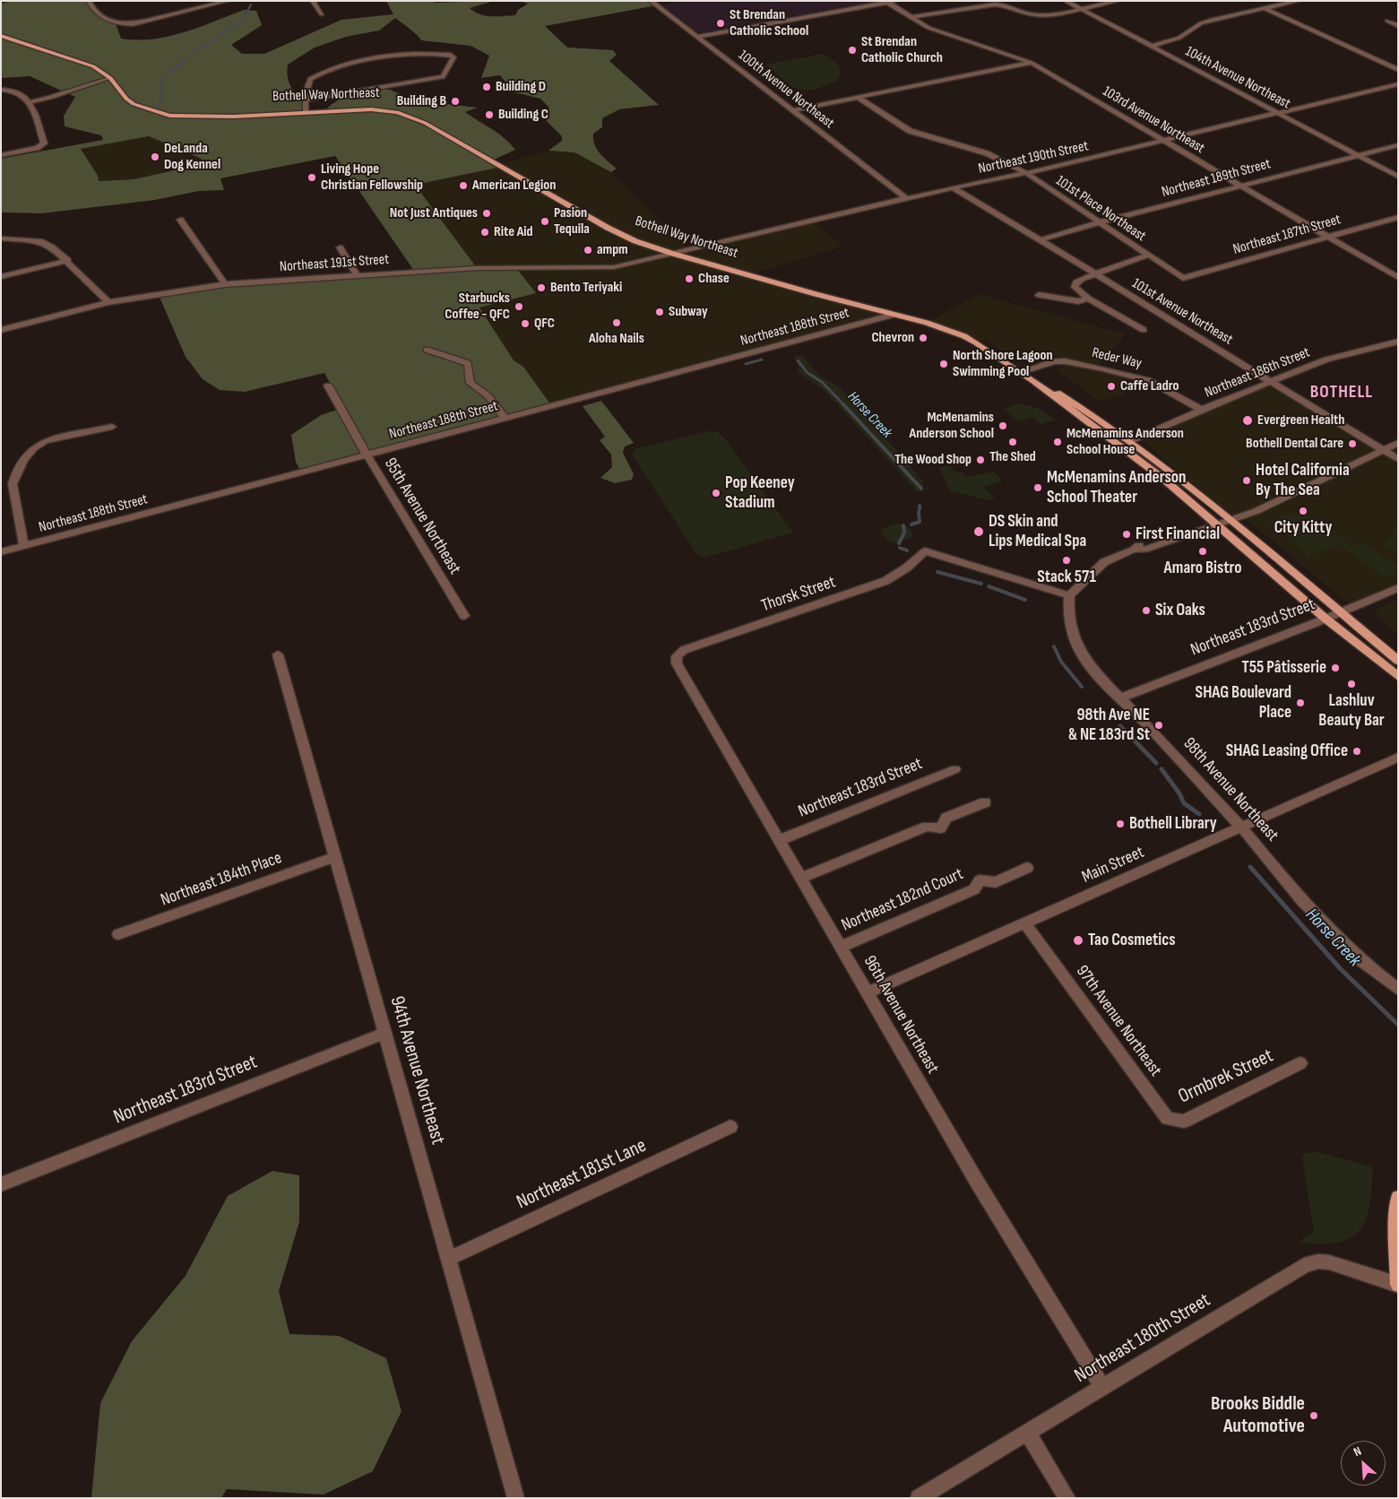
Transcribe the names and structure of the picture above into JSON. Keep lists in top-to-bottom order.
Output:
{
  "streets": {
    "main road": ["Bothell Way Northeast"],
    "street": [
      "104th Avenue Northeast",
      "100th Avenue Northeast",
      "103rd Avenue Northeast",
      "Northeast 190th Street",
      "Northeast 189th Street",
      "101st Place Northeast",
      "Northeast 187th Street",
      "Northeast 191st Street",
      "101st Avenue Northeast",
      "Northeast 188th Street",
      "Reder Way",
      "Northeast 186th Street",
      "95th Avenue Northeast",
      "Thorsk Street",
      "Northeast 183rd Street",
      "98th Avenue Northeast",
      "Main Street",
      "Northeast 184th Place",
      "Northeast 182nd Court",
      "96th Avenue Northeast",
      "97th Avenue Northeast",
      "94th Avenue Northeast",
      "Ormbrek Street",
      "Northeast 181st Lane",
      "Northeast 180th Street"
    ]
  },
  "crossings": [
    ["104th Avenue Northeast", "Northeast 190th Street"],
    ["104th Avenue Northeast", "Northeast 189th Street"],
    ["100th Avenue Northeast", "Northeast 190th Street"],
    ["Bothell Way Northeast", "Northeast 190th Street"],
    ["Bothell Way Northeast", "Northeast 191st Street"],
    ["Bothell Way Northeast", "Northeast 188th Street"],
    ["Bothell Way Northeast", "Reder Way"],
    ["Bothell Way Northeast", "Northeast 186th Street"],
    ["Bothell Way Northeast", "Northeast 183rd Street"],
    ["103rd Avenue Northeast", "Northeast 190th Street"],
    ["103rd Avenue Northeast", "Northeast 189th Street"],
    ["103rd Avenue Northeast", "Northeast 187th Street"],
    ["Northeast 190th Street", "101st Place Northeast"],
    ["Northeast 190th Street", "Northeast 191st Street"],
    ["Northeast 190th Street", "101st Avenue Northeast"],
    ["Northeast 189th Street", "101st Place Northeast"],
    ["Northeast 189th Street", "101st Avenue Northeast"],
    ["101st Place Northeast", "Northeast 187th Street"],
    ["101st Avenue Northeast", "Northeast 186th Street"],
    ["Northeast 188th Street", "95th Avenue Northeast"],
    ["Reder Way", "Northeast 186th Street"],
    ["Thorsk Street", "98th Avenue Northeast"],
    ["Thorsk Street", "96th Avenue Northeast"],
    ["Northeast 183rd Street", "98th Avenue Northeast"],
    ["Northeast 183rd Street", "96th Avenue Northeast"],
    ["Northeast 183rd Street", "94th Avenue Northeast"],
    ["98th Avenue Northeast", "Main Street"],
    ["Main Street", "96th Avenue Northeast"],
    ["Main Street", "97th Avenue Northeast"],
    ["Northeast 184th Place", "94th Avenue Northeast"],
    ["Northeast 182nd Court", "96th Avenue Northeast"],
    ["96th Avenue Northeast", "Northeast 180th Street"],
    ["97th Avenue Northeast", "Ormbrek Street"],
    ["94th Avenue Northeast", "Northeast 181st Lane"]
  ],
  "districts": ["BOTHELL"],
  "water": ["Horse Creek"],
  "places": [
    "St Brendan Catholic School",
    "St Brendan Catholic Church",
    "Building D",
    "Building B",
    "Building C",
    "DeLanda Dog Kennel",
    "Living Hope Christian Fellowship",
    "American Legion",
    "Not Just Antiques",
    "Pasion Tequila",
    "Rite Aid",
    "ampm",
    "Chase",
    "Bento Teriyaki",
    "Starbucks Coffee - QFC",
    "Subway",
    "Aloha Nails",
    "QFC",
    "Chevron",
    "North Shore Lagoon Swimming Pool",
    "Caffe Ladro",
    "Evergreen Health",
    "McMenamins Anderson School",
    "The Shed",
    "McMenamins Anderson School House",
    "Bothell Dental Care",
    "The Wood Shop",
    "Hotel California By The Sea",
    "McMenamins Anderson School Theater",
    "Pop Keeney Stadium",
    "City Kitty",
    "DS Skin and Lips Medical Spa",
    "First Financial",
    "Amaro Bistro",
    "Stack 571",
    "Six Oaks",
    "T55 Pâtisserie",
    "Lashluv Beauty Bar",
    "SHAG Boulevard Place",
    "98th Ave NE & NE 183rd St",
    "SHAG Leasing Office",
    "Bothell Library",
    "Tao Cosmetics",
    "Brooks Biddle Automotive"
  ],
  "north": "top left"
}
